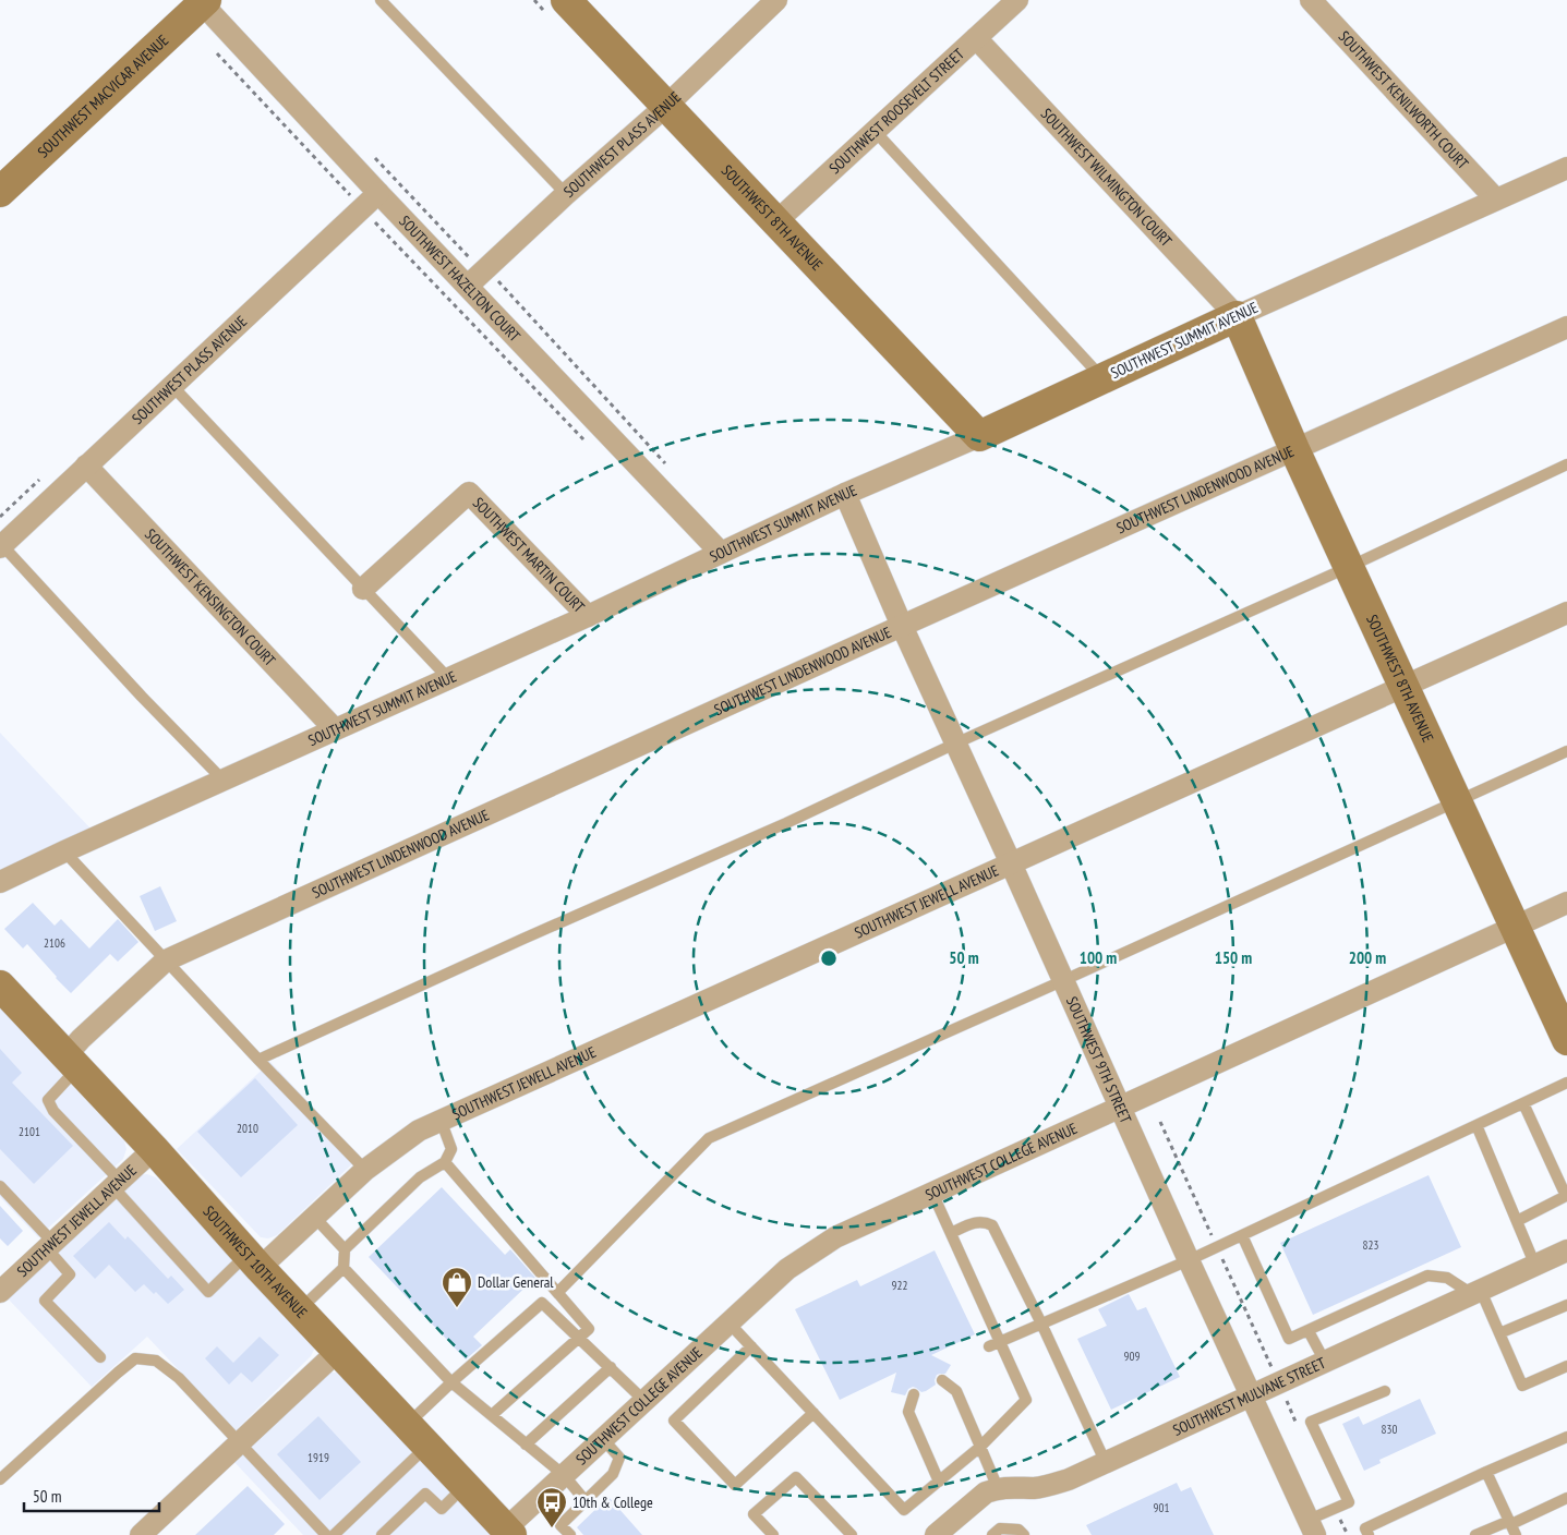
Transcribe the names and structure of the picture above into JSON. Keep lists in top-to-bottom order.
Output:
{
  "streets": {
    "street": [
      "SOUTHWEST MACVICAR AVENUE",
      "SOUTHWEST KENILWORTH COURT",
      "SOUTHWEST ROOSEVELT STREET",
      "SOUTHWEST PLASS AVENUE",
      "SOUTHWEST WILMINGTON COURT",
      "SOUTHWEST 8TH AVENUE",
      "SOUTHWEST HAZELTON COURT",
      "SOUTHWEST SUMMIT AVENUE",
      "SOUTHWEST LINDENWOOD AVENUE",
      "SOUTHWEST MARTIN COURT",
      "SOUTHWEST KENSINGTON COURT",
      "SOUTHWEST JEWELL AVENUE",
      "SOUTHWEST 9TH STREET",
      "SOUTHWEST COLLEGE AVENUE",
      "SOUTHWEST 10TH AVENUE",
      "SOUTHWEST MULVANE STREET"
    ]
  },
  "crossings": [
    ["SOUTHWEST MACVICAR AVENUE", "SOUTHWEST HAZELTON COURT"],
    ["SOUTHWEST KENILWORTH COURT", "SOUTHWEST SUMMIT AVENUE"],
    ["SOUTHWEST ROOSEVELT STREET", "SOUTHWEST WILMINGTON COURT"],
    ["SOUTHWEST ROOSEVELT STREET", "SOUTHWEST 8TH AVENUE"],
    ["SOUTHWEST PLASS AVENUE", "SOUTHWEST 8TH AVENUE"],
    ["SOUTHWEST PLASS AVENUE", "SOUTHWEST HAZELTON COURT"],
    ["SOUTHWEST PLASS AVENUE", "SOUTHWEST KENSINGTON COURT"],
    ["SOUTHWEST WILMINGTON COURT", "SOUTHWEST 8TH AVENUE"],
    ["SOUTHWEST WILMINGTON COURT", "SOUTHWEST SUMMIT AVENUE"],
    ["SOUTHWEST 8TH AVENUE", "SOUTHWEST SUMMIT AVENUE"],
    ["SOUTHWEST 8TH AVENUE", "SOUTHWEST LINDENWOOD AVENUE"],
    ["SOUTHWEST 8TH AVENUE", "SOUTHWEST JEWELL AVENUE"],
    ["SOUTHWEST 8TH AVENUE", "SOUTHWEST COLLEGE AVENUE"],
    ["SOUTHWEST HAZELTON COURT", "SOUTHWEST SUMMIT AVENUE"],
    ["SOUTHWEST SUMMIT AVENUE", "SOUTHWEST MARTIN COURT"],
    ["SOUTHWEST SUMMIT AVENUE", "SOUTHWEST KENSINGTON COURT"],
    ["SOUTHWEST SUMMIT AVENUE", "SOUTHWEST 9TH STREET"],
    ["SOUTHWEST LINDENWOOD AVENUE", "SOUTHWEST 9TH STREET"],
    ["SOUTHWEST LINDENWOOD AVENUE", "SOUTHWEST 10TH AVENUE"],
    ["SOUTHWEST JEWELL AVENUE", "SOUTHWEST 9TH STREET"],
    ["SOUTHWEST JEWELL AVENUE", "SOUTHWEST 10TH AVENUE"],
    ["SOUTHWEST 9TH STREET", "SOUTHWEST COLLEGE AVENUE"],
    ["SOUTHWEST 9TH STREET", "SOUTHWEST MULVANE STREET"],
    ["SOUTHWEST COLLEGE AVENUE", "SOUTHWEST 10TH AVENUE"]
  ],
  "places": {
    "shop": ["Dollar General"],
    "bus stop": ["10th & College"]
  },
  "house_numbers": [
    "2106",
    "2010",
    "2101",
    "823",
    "922",
    "909",
    "830",
    "1919",
    "901"
  ],
  "scale_bar": "50 m",
  "rings": [
    "50 m",
    "100 m",
    "150 m",
    "200 m"
  ]
}
